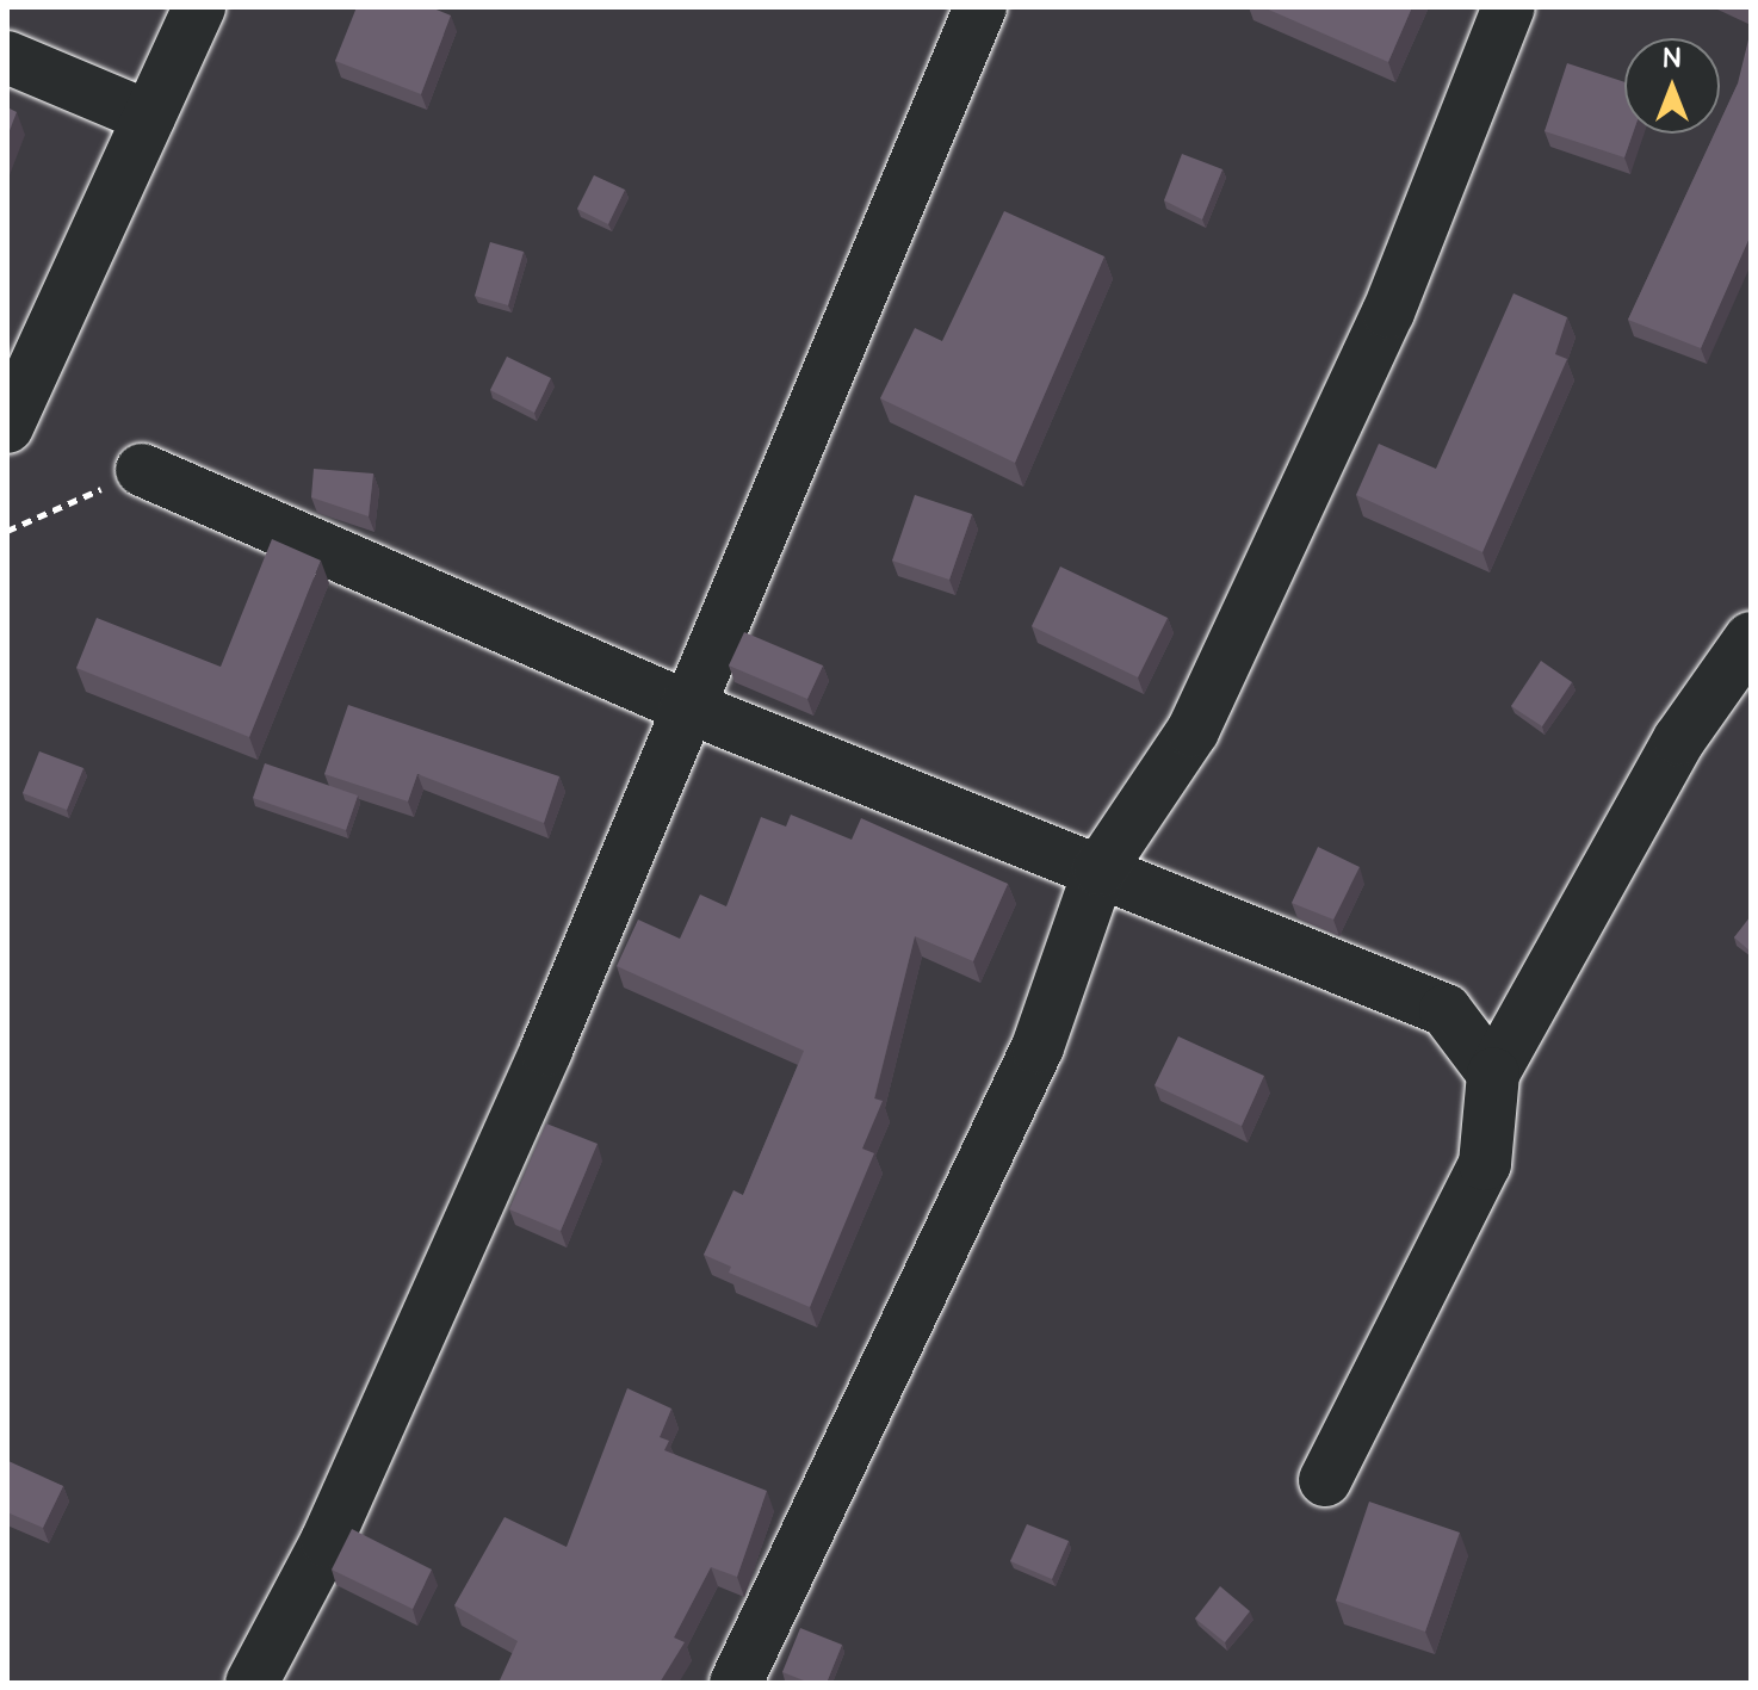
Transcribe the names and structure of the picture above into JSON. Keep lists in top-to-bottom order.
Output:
{
  "north": "top"
}
